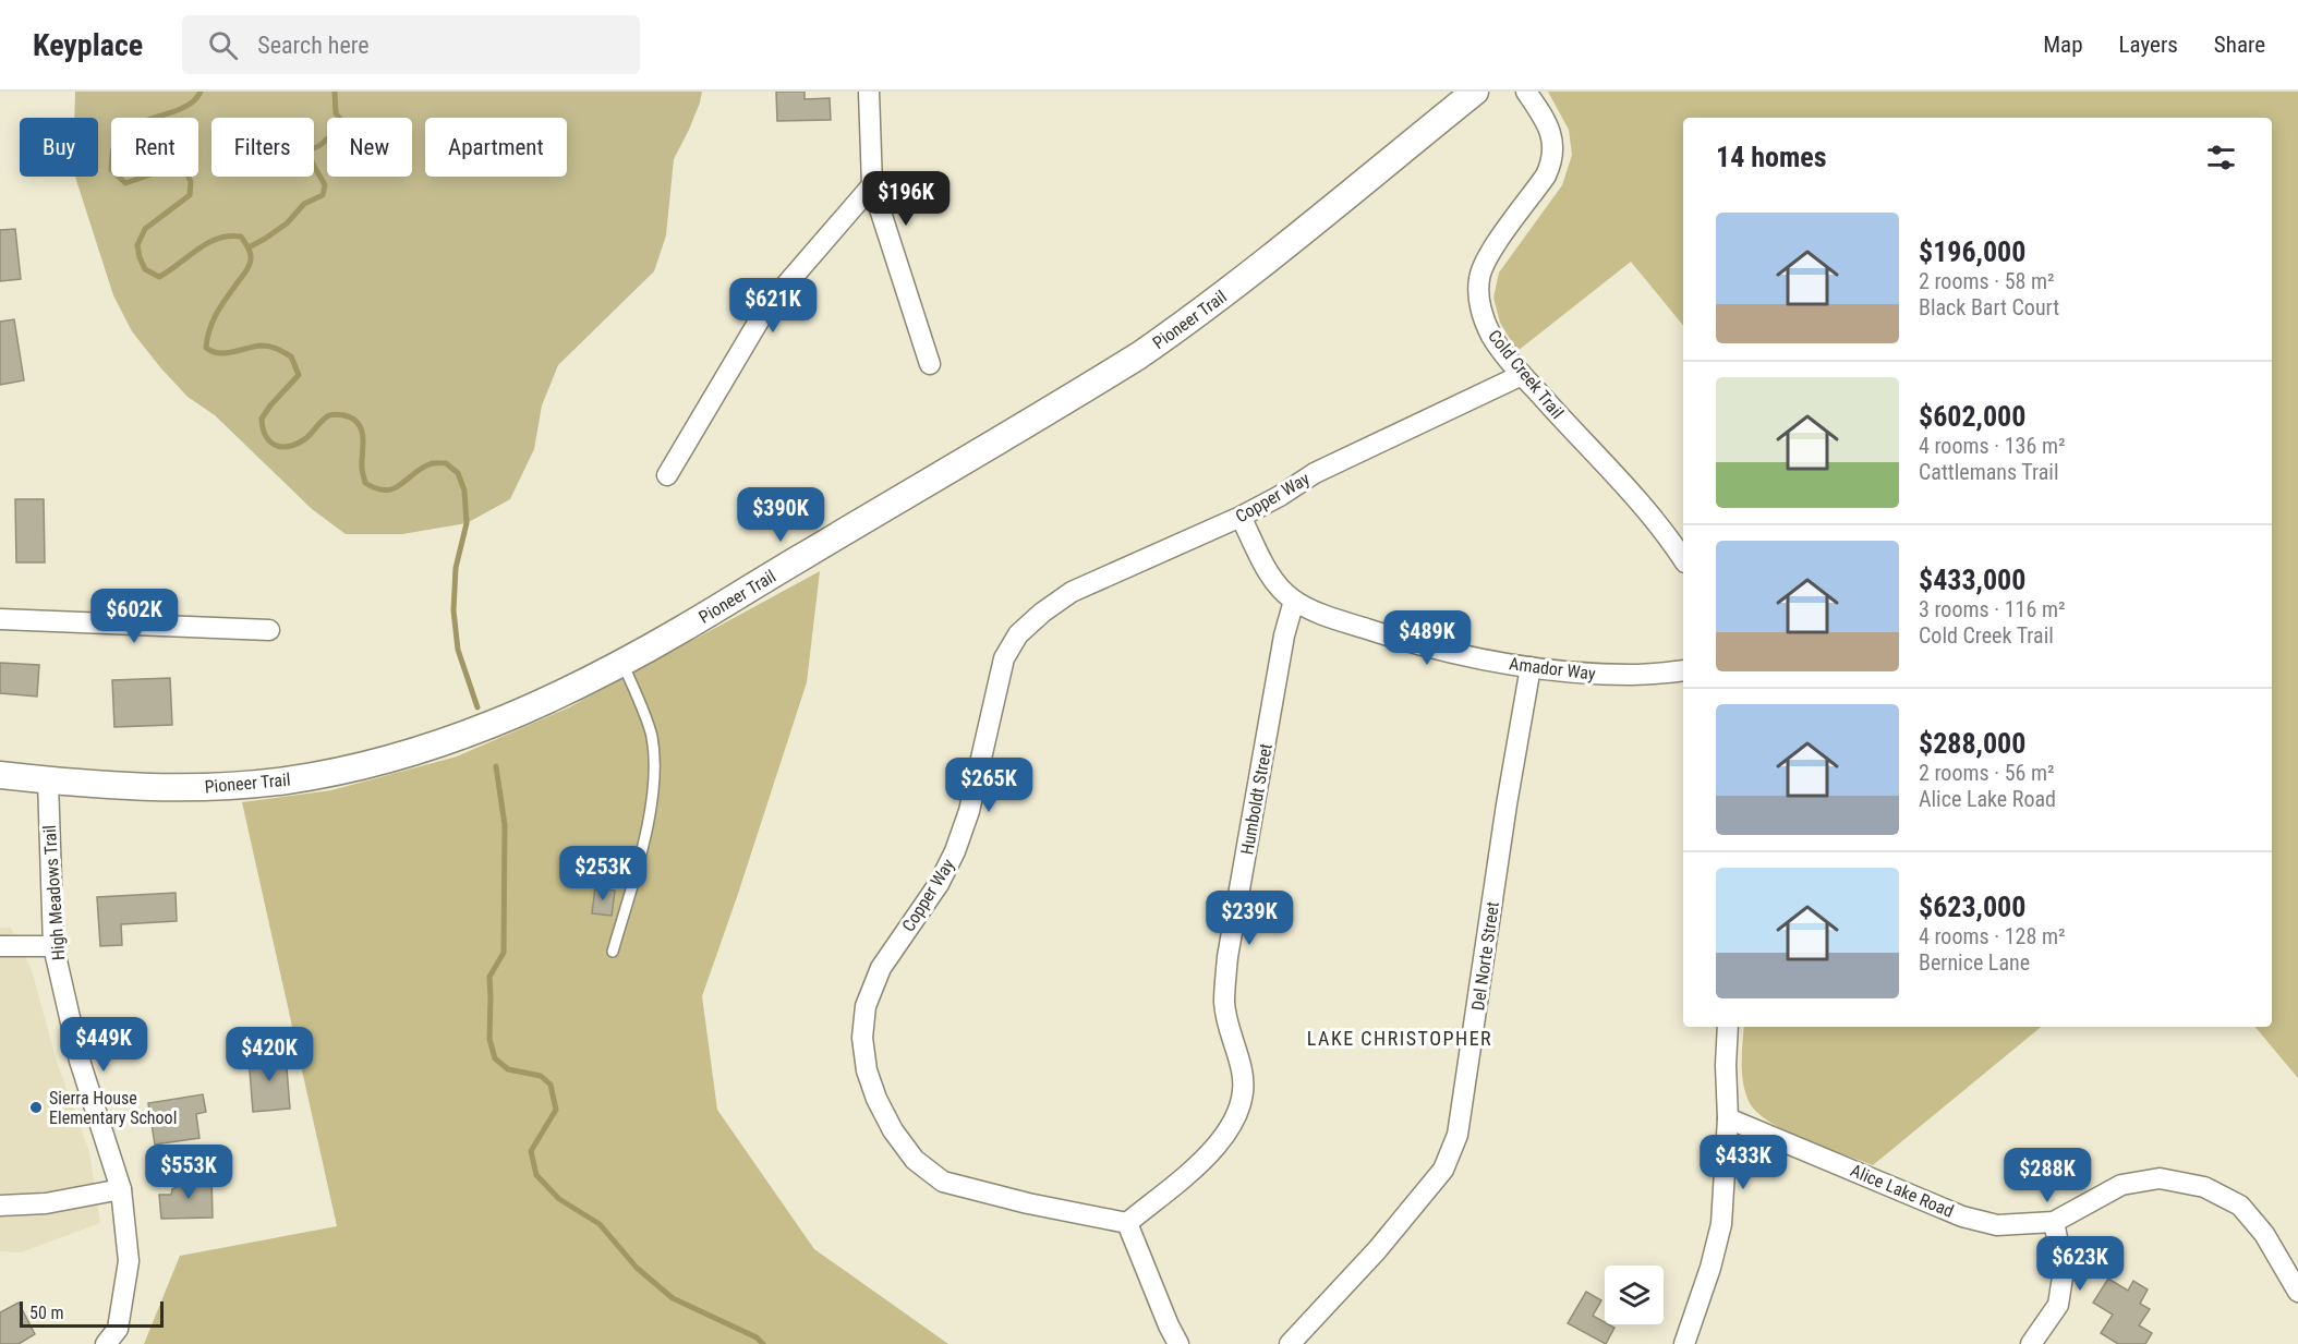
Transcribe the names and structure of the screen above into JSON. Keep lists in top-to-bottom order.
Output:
{
  "streets": {
    "main road": ["Pioneer Trail"],
    "street": [
      "Cold Creek Trail",
      "Copper Way",
      "Amador Way",
      "Humboldt Street",
      "High Meadows Trail",
      "Del Norte Street",
      "Alice Lake Road"
    ]
  },
  "crossings": [
    ["Pioneer Trail", "High Meadows Trail"],
    ["Cold Creek Trail", "Copper Way"],
    ["Copper Way", "Amador Way"],
    ["Copper Way", "Humboldt Street"],
    ["Amador Way", "Humboldt Street"],
    ["Amador Way", "Del Norte Street"]
  ],
  "districts": ["LAKE CHRISTOPHER"],
  "places": ["Sierra House Elementary School"],
  "scale_bar": "50 m",
  "page": {
    "header": "Keyplace",
    "search": "Search here",
    "nav": ["Map", "Layers", "Share"],
    "chip": [
      "Buy",
      "Rent",
      "Filters",
      "New",
      "Apartment"
    ],
    "heading": "14 homes",
    "price": [
      "$196K",
      "$621K",
      "$390K",
      "$602K",
      "$489K",
      "$265K",
      "$253K",
      "$239K",
      "$449K",
      "$420K",
      "$433K",
      "$553K",
      "$288K",
      "$623K"
    ],
    "list": [
      {
        "name": "$196,000",
        "note": "2 rooms · 58 m² · Black Bart Court"
      },
      {
        "name": "$602,000",
        "note": "4 rooms · 136 m² · Cattlemans Trail"
      },
      {
        "name": "$433,000",
        "note": "3 rooms · 116 m² · Cold Creek Trail"
      },
      {
        "name": "$288,000",
        "note": "2 rooms · 56 m² · Alice Lake Road"
      },
      {
        "name": "$623,000",
        "note": "4 rooms · 128 m² · Bernice Lane"
      }
    ],
    "scale": "50 m"
  }
}
